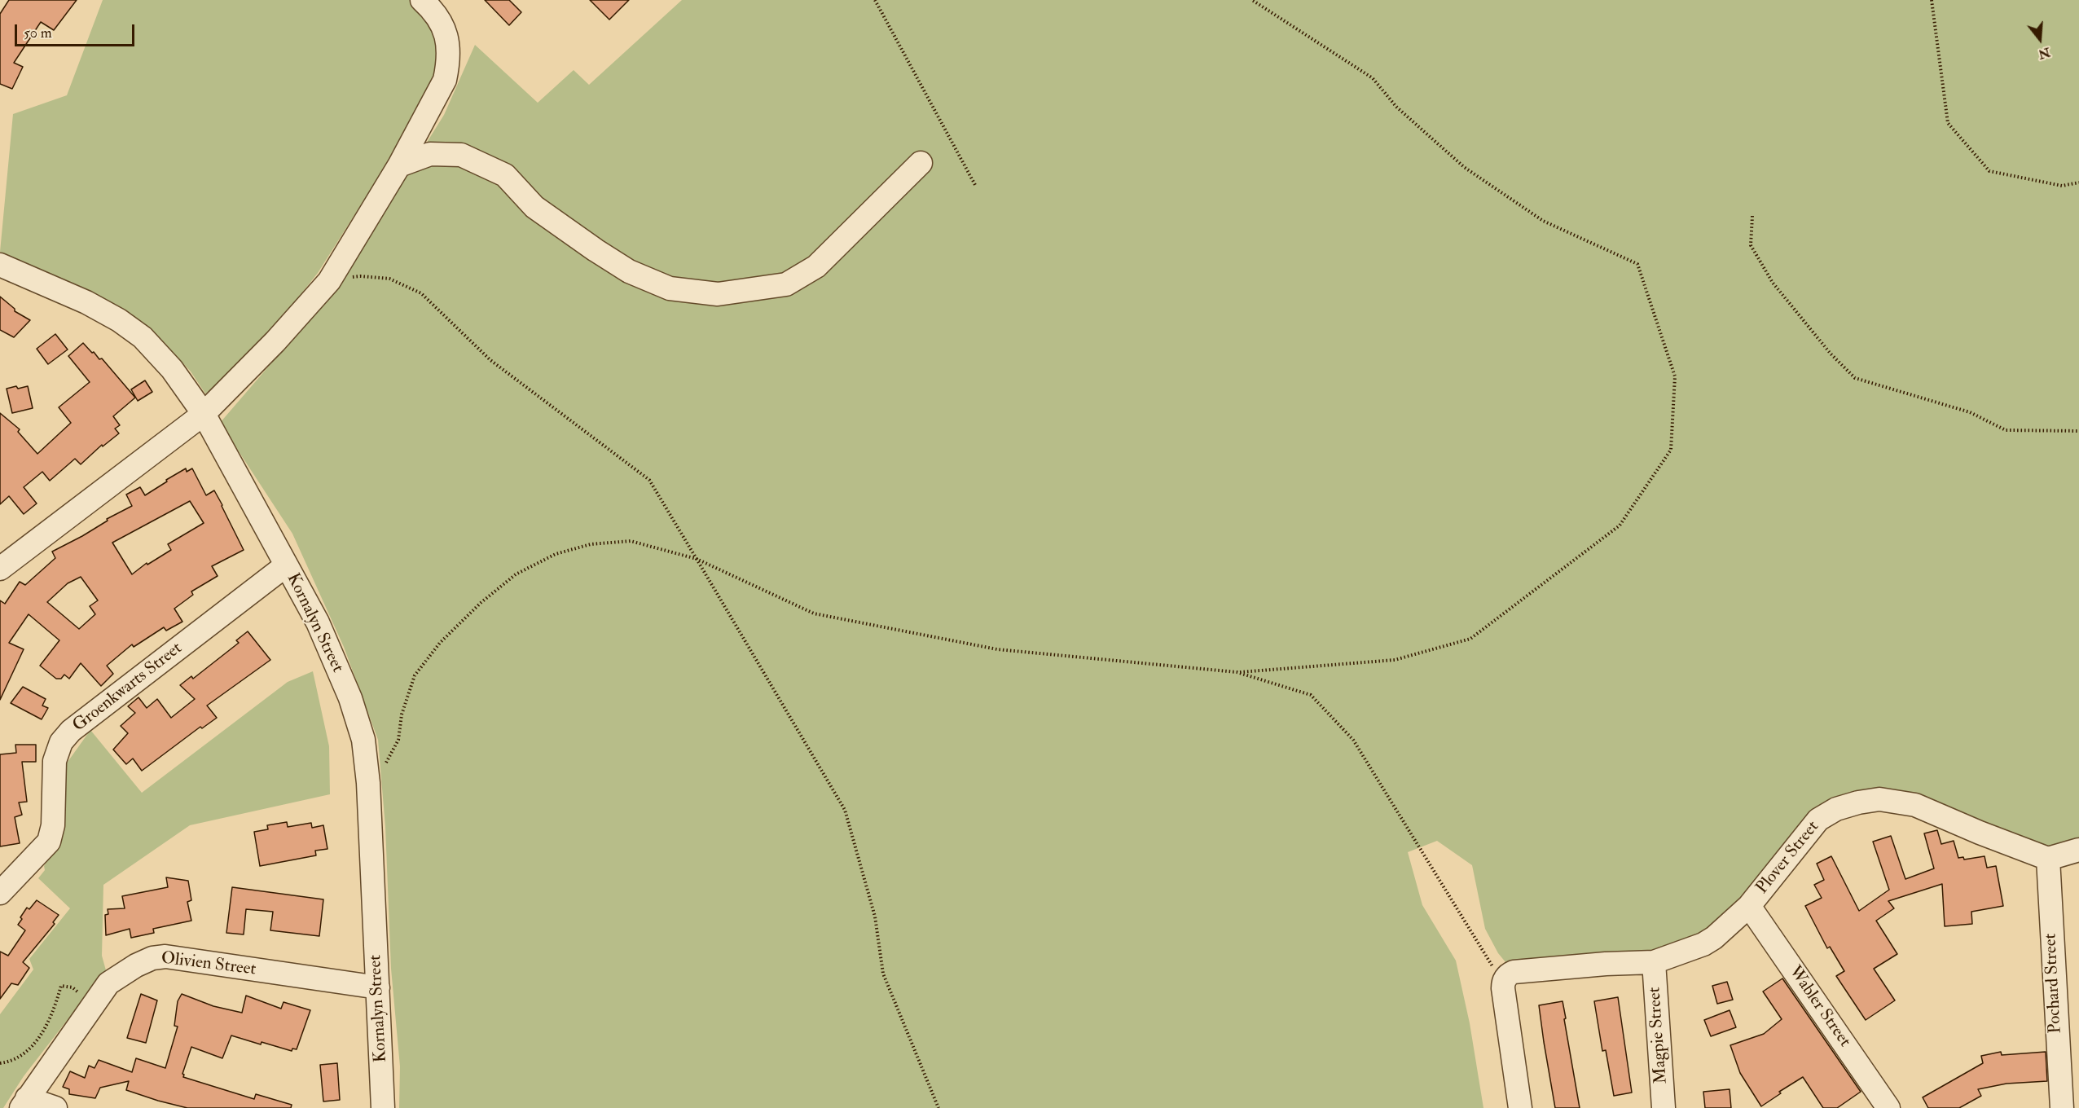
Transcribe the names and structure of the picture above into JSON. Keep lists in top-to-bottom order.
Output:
{
  "streets": {
    "street": [
      "Kornalyn Street",
      "Groenkwarts Street",
      "Plover Street",
      "Olivien Street",
      "Pochard Street",
      "Wabler Street",
      "Magpie Street"
    ]
  },
  "crossings": [
    ["Kornalyn Street", "Groenkwarts Street"],
    ["Kornalyn Street", "Olivien Street"],
    ["Plover Street", "Pochard Street"],
    ["Plover Street", "Wabler Street"],
    ["Plover Street", "Magpie Street"]
  ],
  "scale_bar": "50 m",
  "north": "bottom"
}
